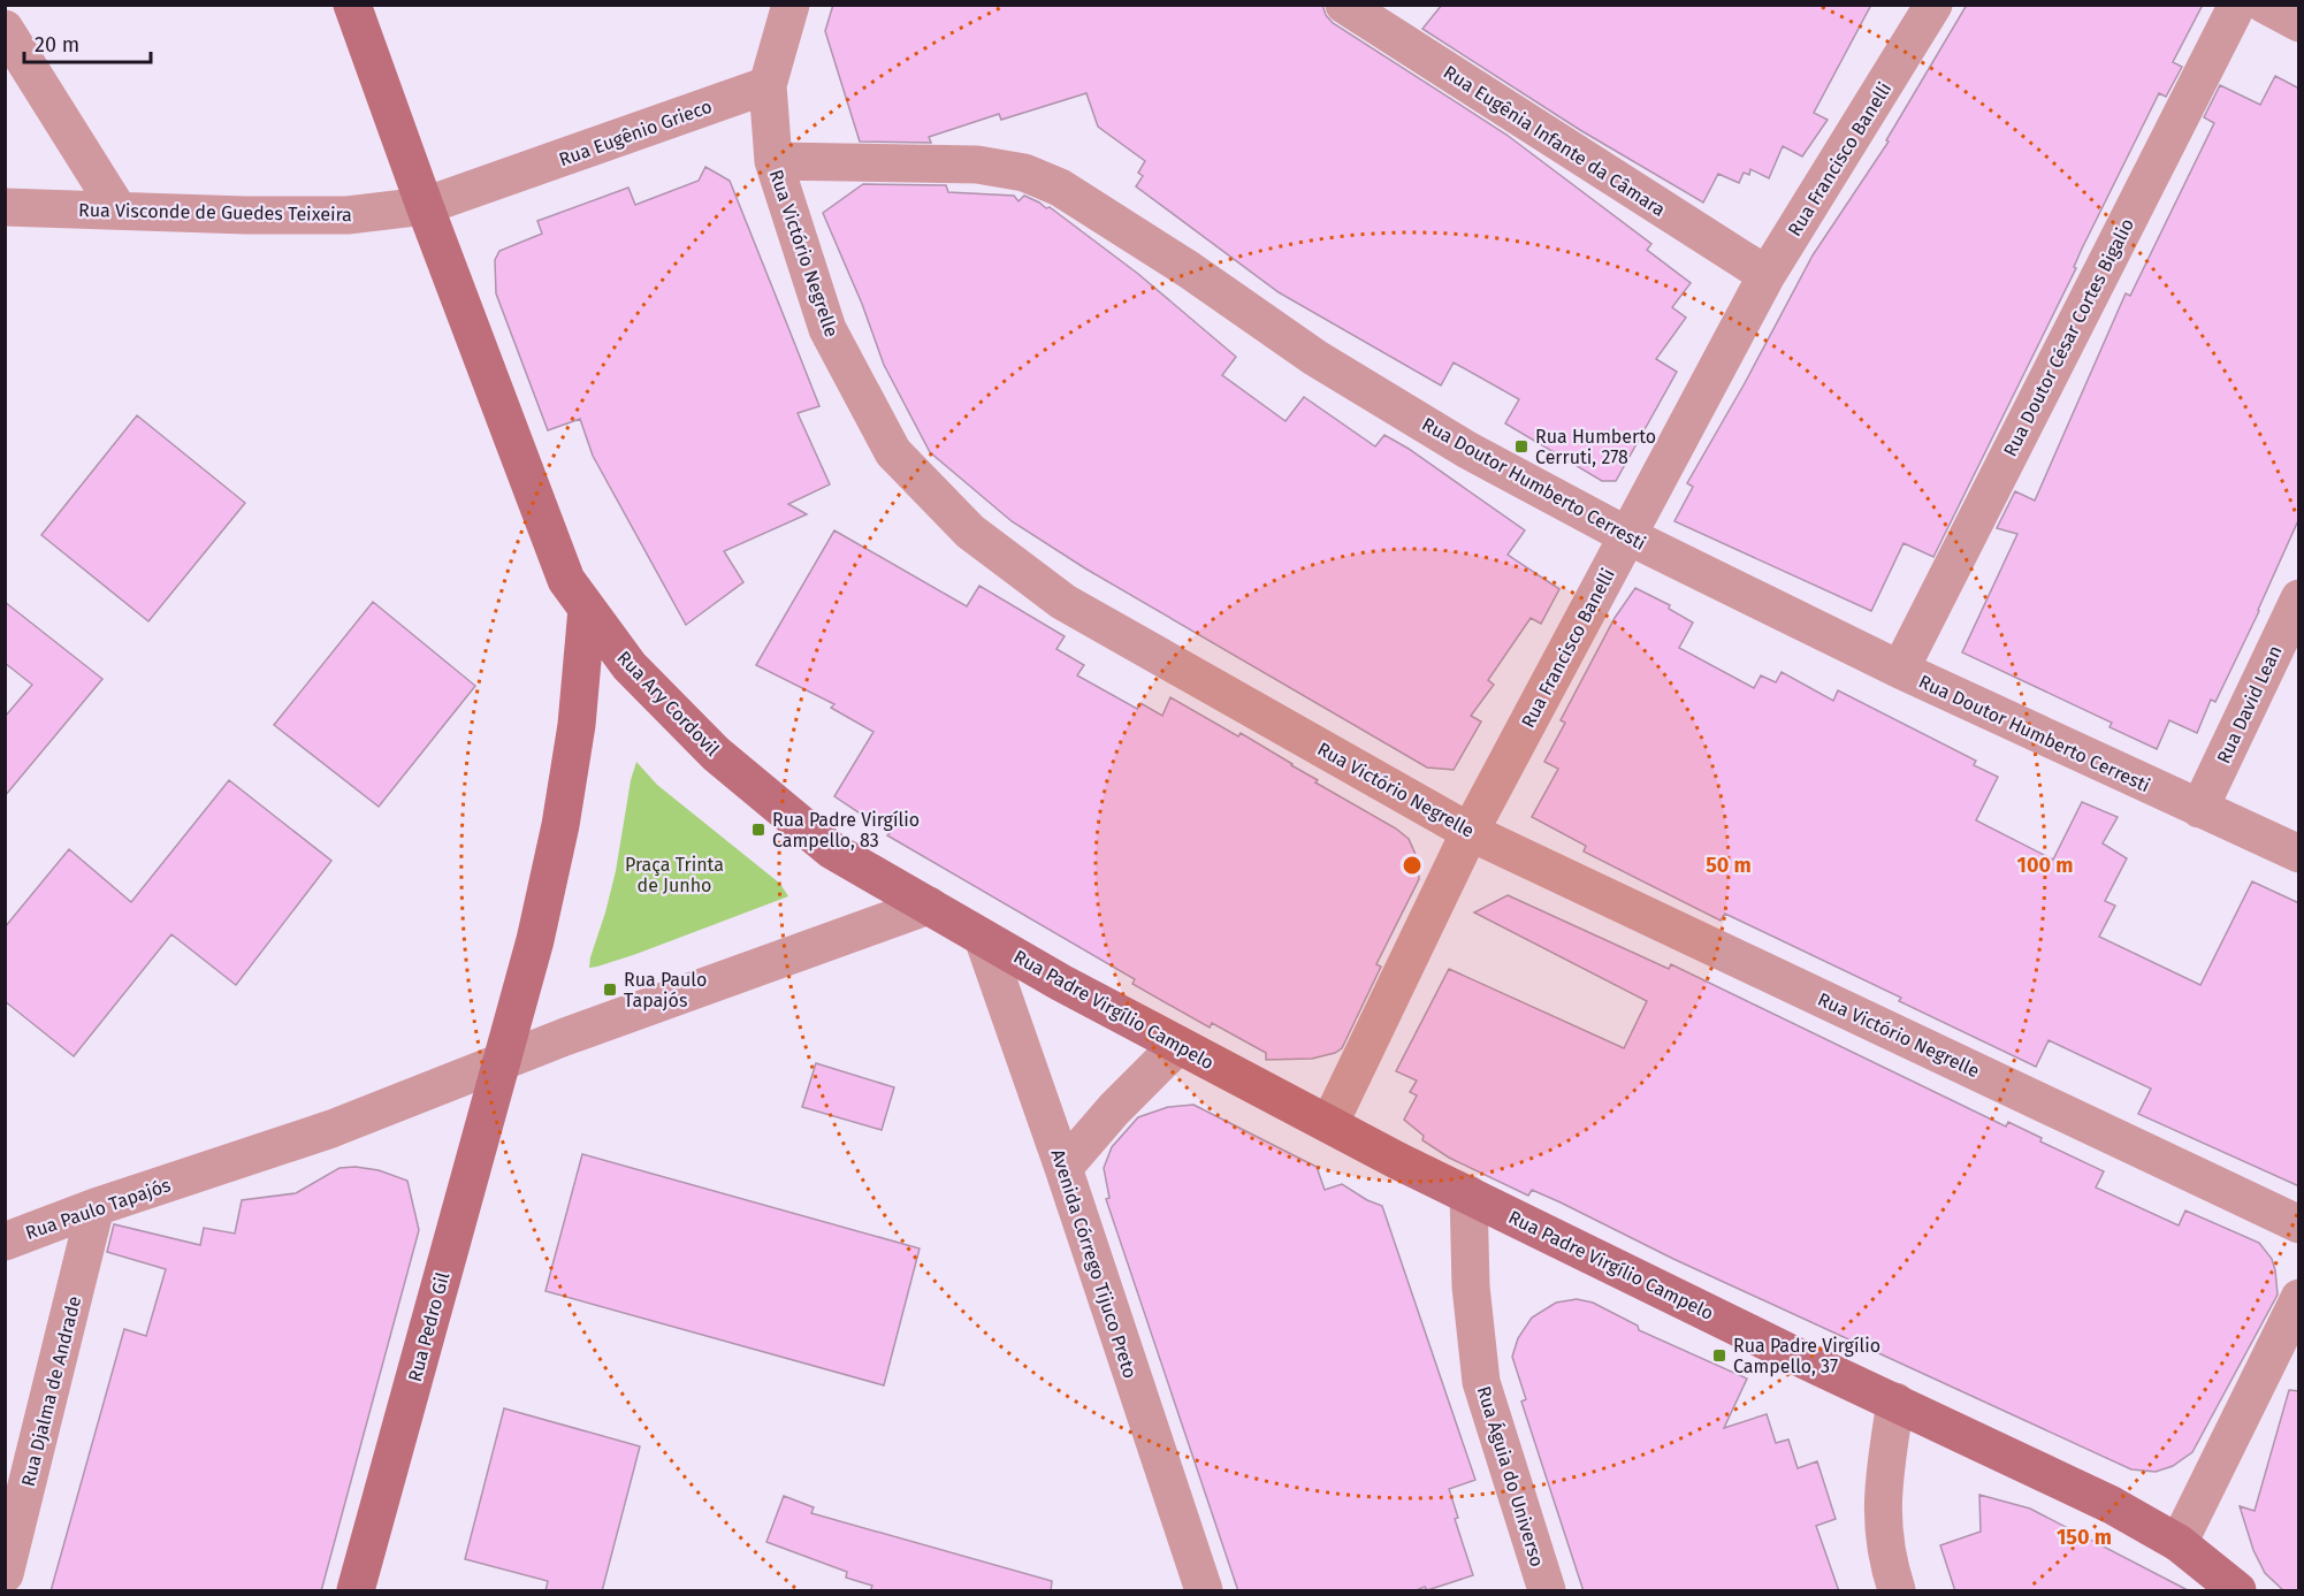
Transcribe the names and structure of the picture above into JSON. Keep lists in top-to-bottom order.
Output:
{
  "streets": {
    "street": [
      "Rua Eugênio Grieco",
      "Rua Eugênia Infante da Câmara",
      "Rua Francisco Banelli",
      "Rua Visconde de Guedes Teixeira",
      "Rua Victório Negrelle",
      "Rua Doutor César Cortes Bigalio",
      "Rua Doutor Humberto Cerresti",
      "Rua Ary Cordovil",
      "Rua David Lean",
      "Rua Padre Virgílio Campelo",
      "Rua Paulo Tapajós",
      "Avenida Córrego Tijuco Preto",
      "Rua Pedro Gil",
      "Rua Djalma de Andrade",
      "Rua Águia do Universo"
    ]
  },
  "crossings": [
    ["Rua Eugênio Grieco", "Rua Visconde de Guedes Teixeira"],
    ["Rua Eugênio Grieco", "Rua Victório Negrelle"],
    ["Rua Eugênio Grieco", "Rua Ary Cordovil"],
    ["Rua Eugênia Infante da Câmara", "Rua Francisco Banelli"],
    ["Rua Francisco Banelli", "Rua Victório Negrelle"],
    ["Rua Francisco Banelli", "Rua Doutor Humberto Cerresti"],
    ["Rua Francisco Banelli", "Rua Padre Virgílio Campelo"],
    ["Rua Visconde de Guedes Teixeira", "Rua Ary Cordovil"],
    ["Rua Victório Negrelle", "Rua Doutor Humberto Cerresti"],
    ["Rua Doutor César Cortes Bigalio", "Rua Doutor Humberto Cerresti"],
    ["Rua Doutor Humberto Cerresti", "Rua David Lean"],
    ["Rua Ary Cordovil", "Rua Padre Virgílio Campelo"],
    ["Rua Ary Cordovil", "Rua Paulo Tapajós"],
    ["Rua Ary Cordovil", "Avenida Córrego Tijuco Preto"],
    ["Rua Padre Virgílio Campelo", "Avenida Córrego Tijuco Preto"],
    ["Rua Padre Virgílio Campelo", "Rua Águia do Universo"],
    ["Rua Paulo Tapajós", "Rua Pedro Gil"],
    ["Rua Paulo Tapajós", "Rua Djalma de Andrade"]
  ],
  "parks": ["Praça Trinta de Junho"],
  "places": {
    "transit": [
      "Rua Humberto Cerruti, 278",
      "Rua Padre Virgílio Campello, 83",
      "Rua Paulo Tapajós",
      "Rua Padre Virgílio Campello, 37"
    ]
  },
  "scale_bar": "20 m",
  "rings": ["50 m", "100 m", "150 m"]
}
